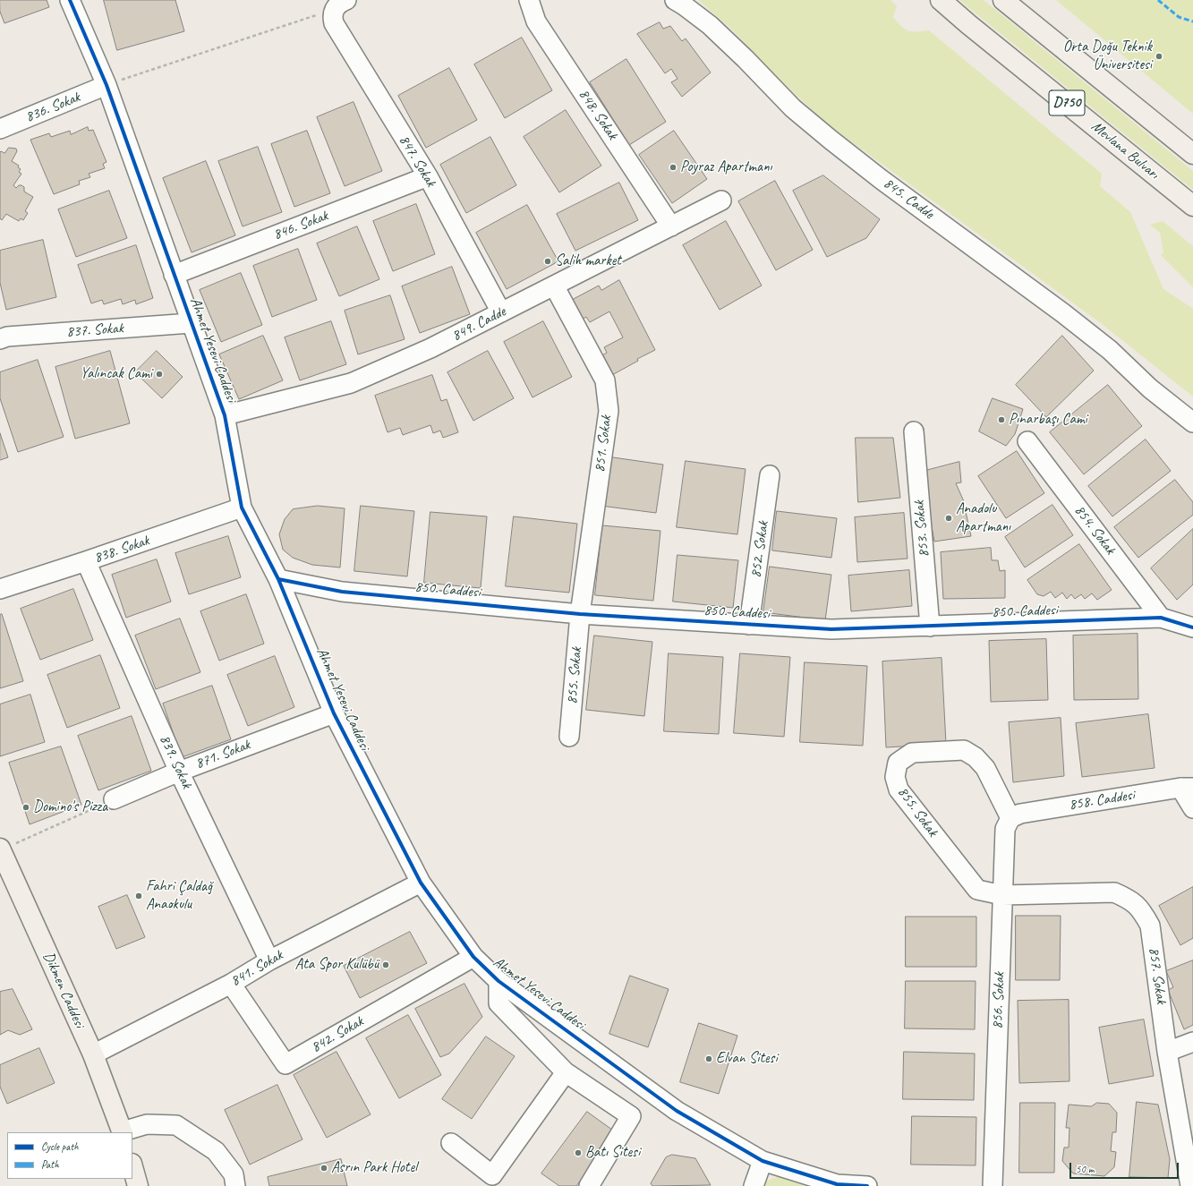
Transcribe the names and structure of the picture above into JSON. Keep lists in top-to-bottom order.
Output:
{
  "streets": {
    "main road": ["D750", "Mevlana Bulvarı", "Dikmen Caddesi"],
    "street": [
      "836. Sokak",
      "848. Sokak",
      "847. Sokak",
      "845. Cadde",
      "846. Sokak",
      "849. Cadde",
      "837. Sokak",
      "Ahmet Yesevi Caddesi",
      "851. Sokak",
      "853. Sokak",
      "854. Sokak",
      "838. Sokak",
      "852. Sokak",
      "850. Caddesi",
      "855. Sokak",
      "871. Sokak",
      "839. Sokak",
      "858. Caddesi",
      "841. Sokak",
      "857. Sokak",
      "856. Sokak",
      "842. Sokak"
    ]
  },
  "crossings": [
    ["836. Sokak", "Ahmet Yesevi Caddesi"],
    ["848. Sokak", "849. Cadde"],
    ["847. Sokak", "846. Sokak"],
    ["847. Sokak", "849. Cadde"],
    ["846. Sokak", "Ahmet Yesevi Caddesi"],
    ["849. Cadde", "Ahmet Yesevi Caddesi"],
    ["849. Cadde", "851. Sokak"],
    ["837. Sokak", "Ahmet Yesevi Caddesi"],
    ["Ahmet Yesevi Caddesi", "838. Sokak"],
    ["Ahmet Yesevi Caddesi", "850. Caddesi"],
    ["Ahmet Yesevi Caddesi", "871. Sokak"],
    ["Ahmet Yesevi Caddesi", "841. Sokak"],
    ["Ahmet Yesevi Caddesi", "842. Sokak"],
    ["851. Sokak", "850. Caddesi"],
    ["851. Sokak", "855. Sokak"],
    ["853. Sokak", "850. Caddesi"],
    ["854. Sokak", "850. Caddesi"],
    ["838. Sokak", "839. Sokak"],
    ["852. Sokak", "850. Caddesi"],
    ["850. Caddesi", "855. Sokak"],
    ["855. Sokak", "858. Caddesi"],
    ["855. Sokak", "857. Sokak"],
    ["855. Sokak", "856. Sokak"],
    ["871. Sokak", "839. Sokak"],
    ["839. Sokak", "841. Sokak"],
    ["858. Caddesi", "856. Sokak"],
    ["841. Sokak", "Dikmen Caddesi"],
    ["841. Sokak", "842. Sokak"],
    ["857. Sokak", "856. Sokak"]
  ],
  "places": [
    "Orta Doğu Teknik Üniversitesi",
    "Poyraz Apartmanı",
    "Salih market",
    "Yalıncak Cami",
    "Pınarbaşı Cami",
    "Anadolu Apartmanı",
    "Domino's Pizza",
    "Fahri Çaldağ Anaokulu",
    "Ata Spor Kulübü",
    "Elvan Sitesi",
    "Batı Sitesi",
    "Asrın Park Hotel"
  ],
  "legend": ["Cycle path", "Path"],
  "scale_bar": "50 m"
}
